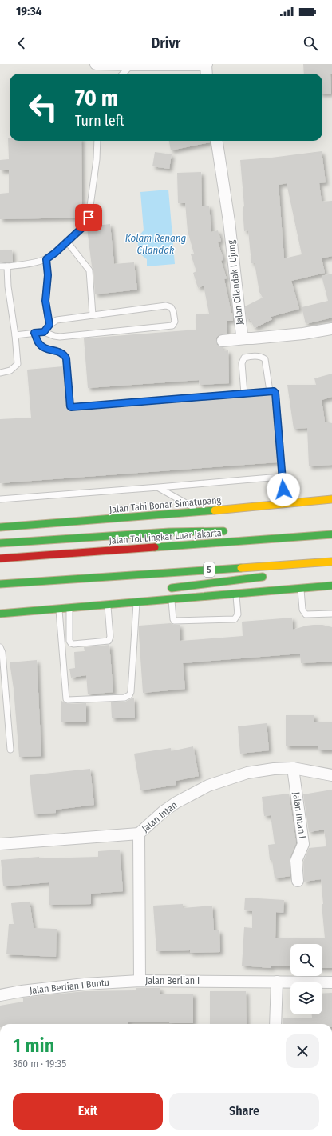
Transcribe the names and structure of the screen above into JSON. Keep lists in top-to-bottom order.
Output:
{
  "streets": {
    "highway": ["Jalan Tahi Bonar Simatupang", "Jalan Tol Lingkar Luar Jakarta", "5"],
    "street": [
      "Jalan Cilandak I Ujung",
      "Jalan Intan I",
      "Jalan Intan",
      "Jalan Berlian I",
      "Jalan Berlian I Buntu"
    ]
  },
  "crossings": [
    ["Jalan Intan I", "Jalan Intan"],
    ["Jalan Intan", "Jalan Berlian I"],
    ["Jalan Berlian I", "Jalan Berlian I Buntu"]
  ],
  "water": ["Kolam Renang Cilandak"],
  "page": {
    "status": "19:34",
    "header": "Drivr",
    "turn": ["70 m", "Turn left"],
    "heading": ["1 min", "360 m · 19:35"],
    "buttons": ["Exit", "Share"]
  }
}
